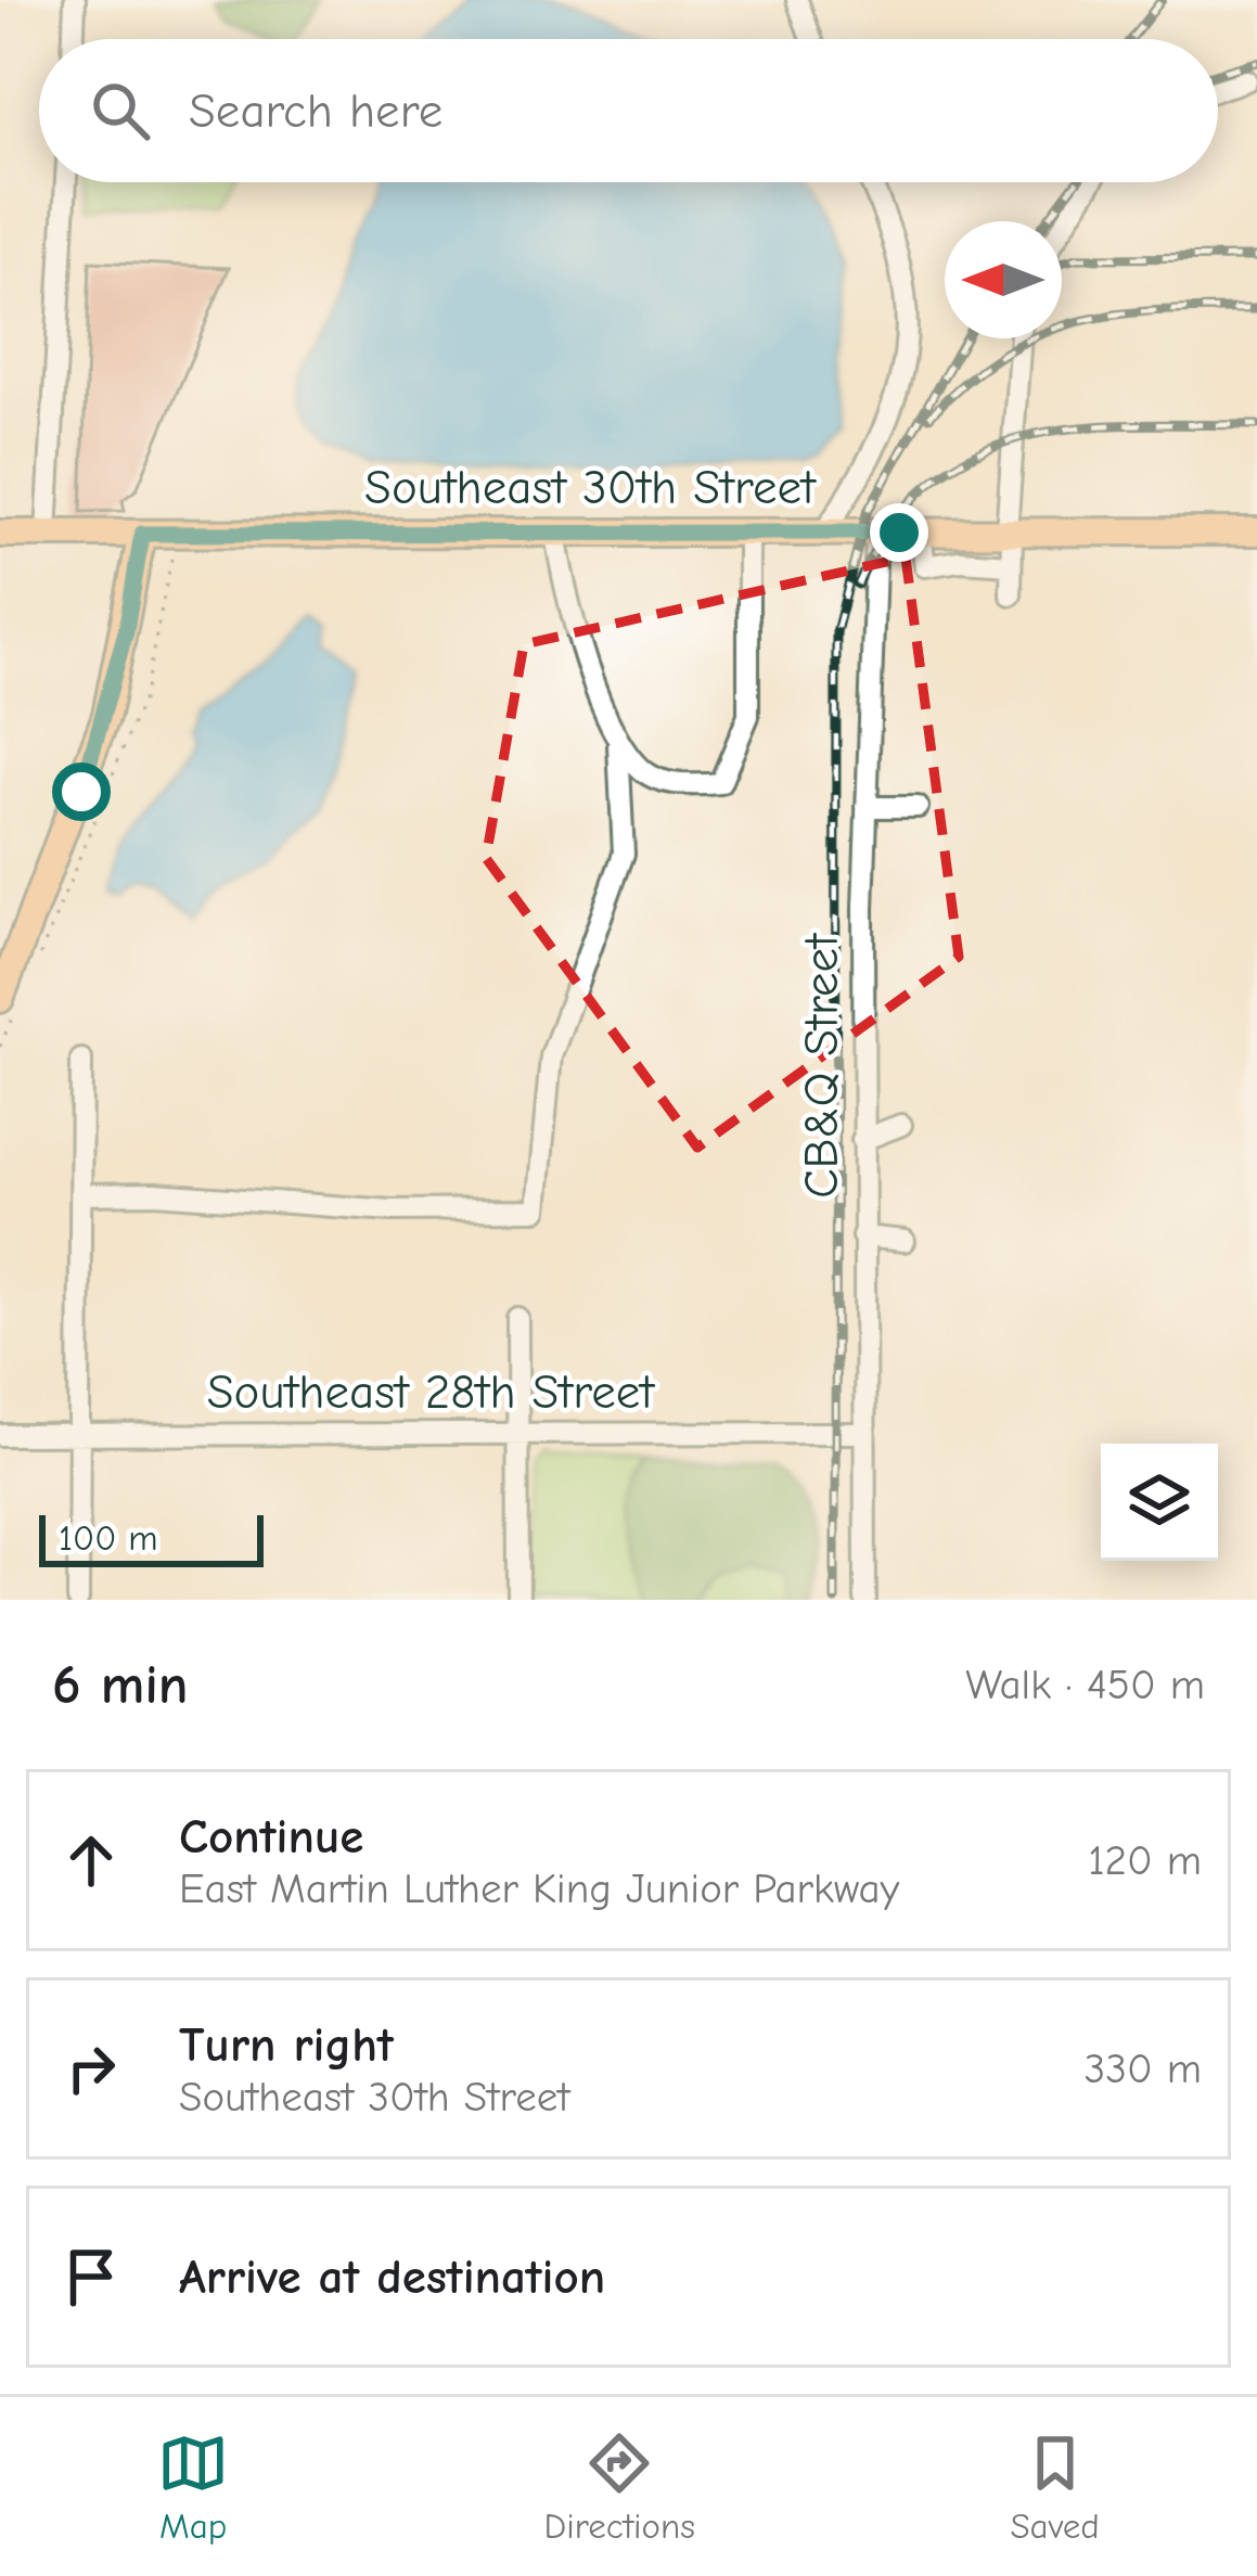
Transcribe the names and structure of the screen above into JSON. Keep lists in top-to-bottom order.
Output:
{
  "streets": {
    "main road": ["Southeast 30th Street"],
    "street": ["CB&Q Street", "Southeast 28th Street"]
  },
  "crossings": [
    ["Southeast 30th Street", "CB&Q Street"],
    ["CB&Q Street", "Southeast 28th Street"]
  ],
  "scale_bar": "100 m",
  "north": "left",
  "page": {
    "search": "Search here",
    "scale": "100 m",
    "heading": ["6 min", "Walk · 450 m"],
    "list": [
      ["Continue", "East Martin Luther King Junior Parkway", "120 m"],
      ["Turn right", "Southeast 30th Street", "330 m"],
      "Arrive at destination"
    ],
    "nav": ["Map", "Directions", "Saved"]
  }
}
